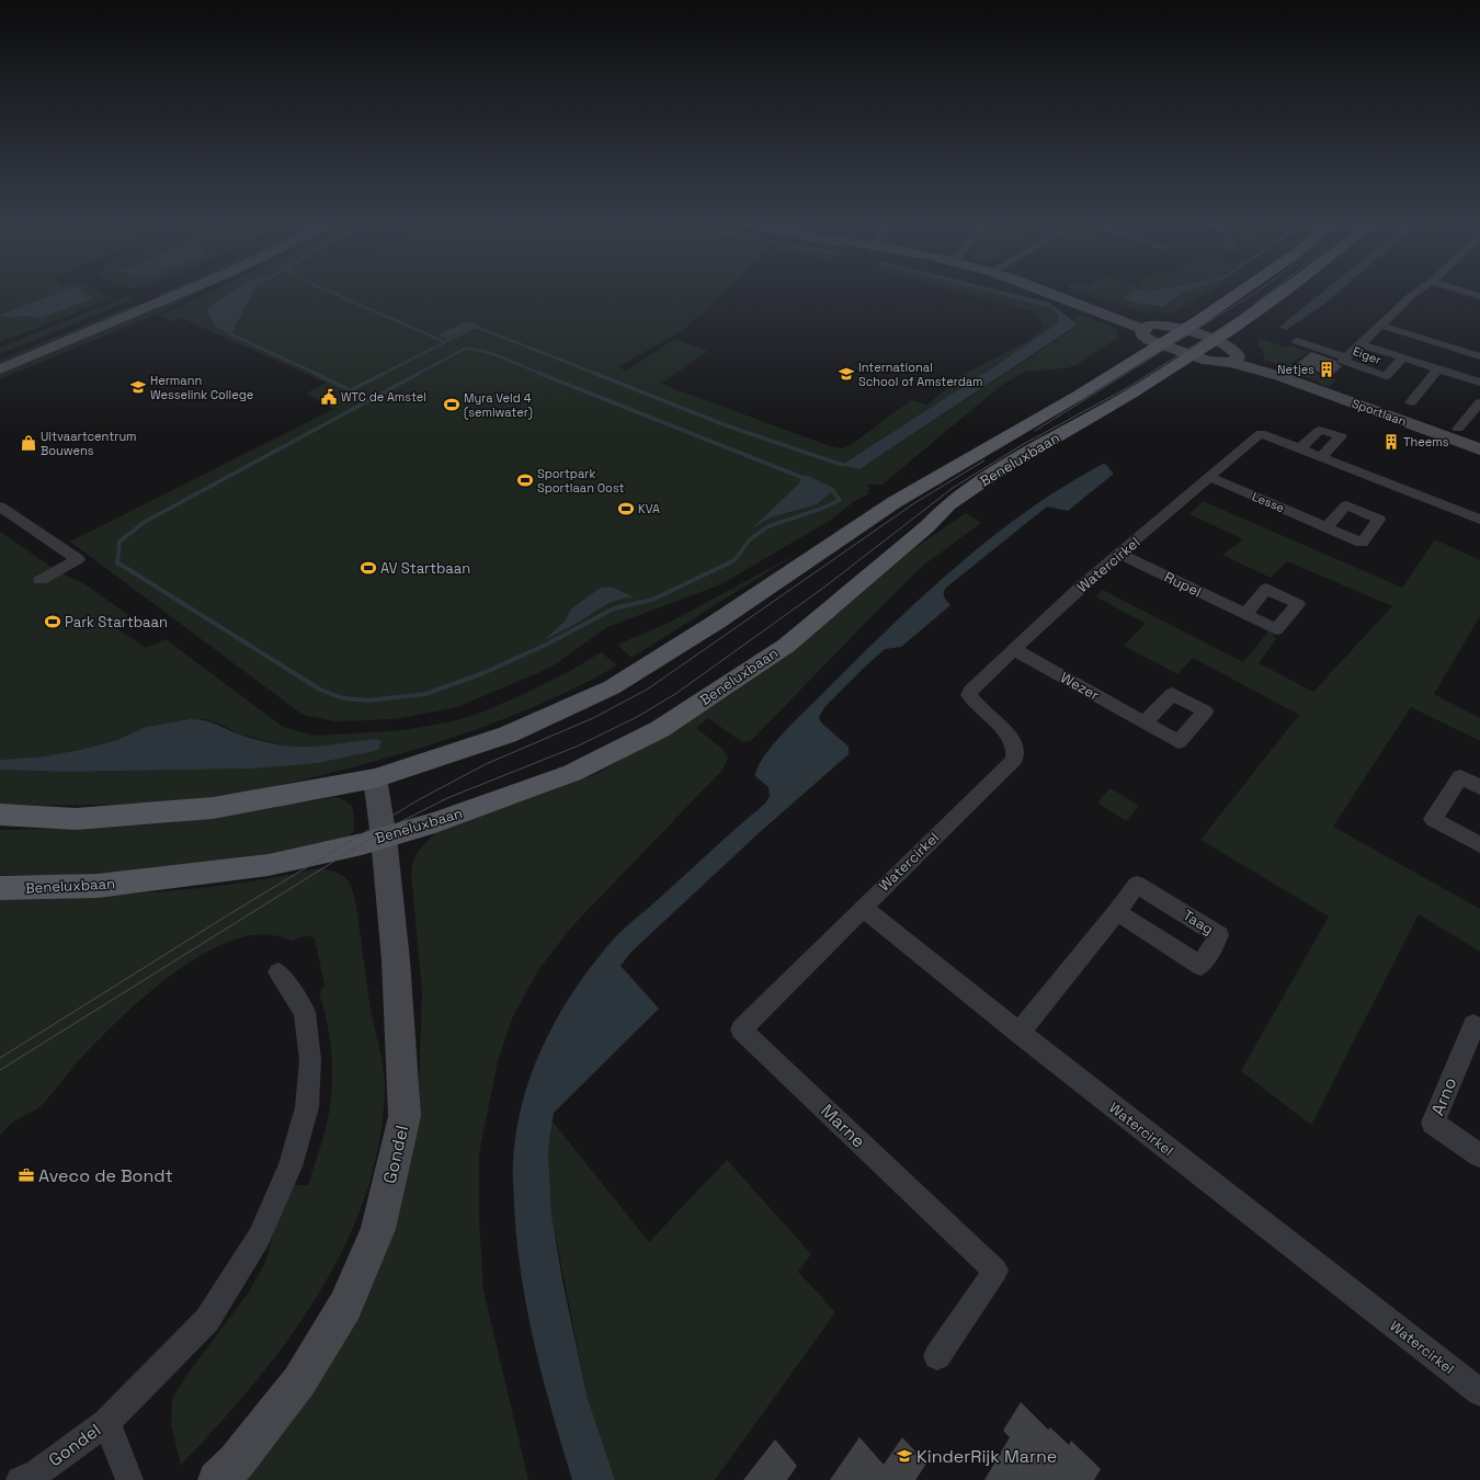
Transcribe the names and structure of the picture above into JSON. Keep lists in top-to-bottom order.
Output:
{
  "streets": {
    "main road": ["Beneluxbaan"],
    "street": [
      "Eiger",
      "Sportlaan",
      "Lesse",
      "Watercirkel",
      "Rupel",
      "Wezer",
      "Taag",
      "Arno",
      "Marne",
      "Gondel"
    ]
  },
  "crossings": [
    ["Beneluxbaan", "Gondel"],
    ["Lesse", "Watercirkel"],
    ["Watercirkel", "Rupel"],
    ["Watercirkel", "Wezer"],
    ["Watercirkel", "Taag"],
    ["Watercirkel", "Marne"]
  ],
  "places": {
    "building": ["Netjes", "Theems"],
    "school or university": ["International School of Amsterdam", "Hermann Wesselink College", "KinderRijk Marne"],
    "public building": ["WTC de Amstel"],
    "sports": [
      "Myra Veld 4 (semiwater)",
      "Sportpark Sportlaan Oost",
      "KVA",
      "AV Startbaan",
      "Park Startbaan"
    ],
    "shop": ["Uitvaartcentrum Bouwens"],
    "office": ["Aveco de Bondt"]
  }
}
